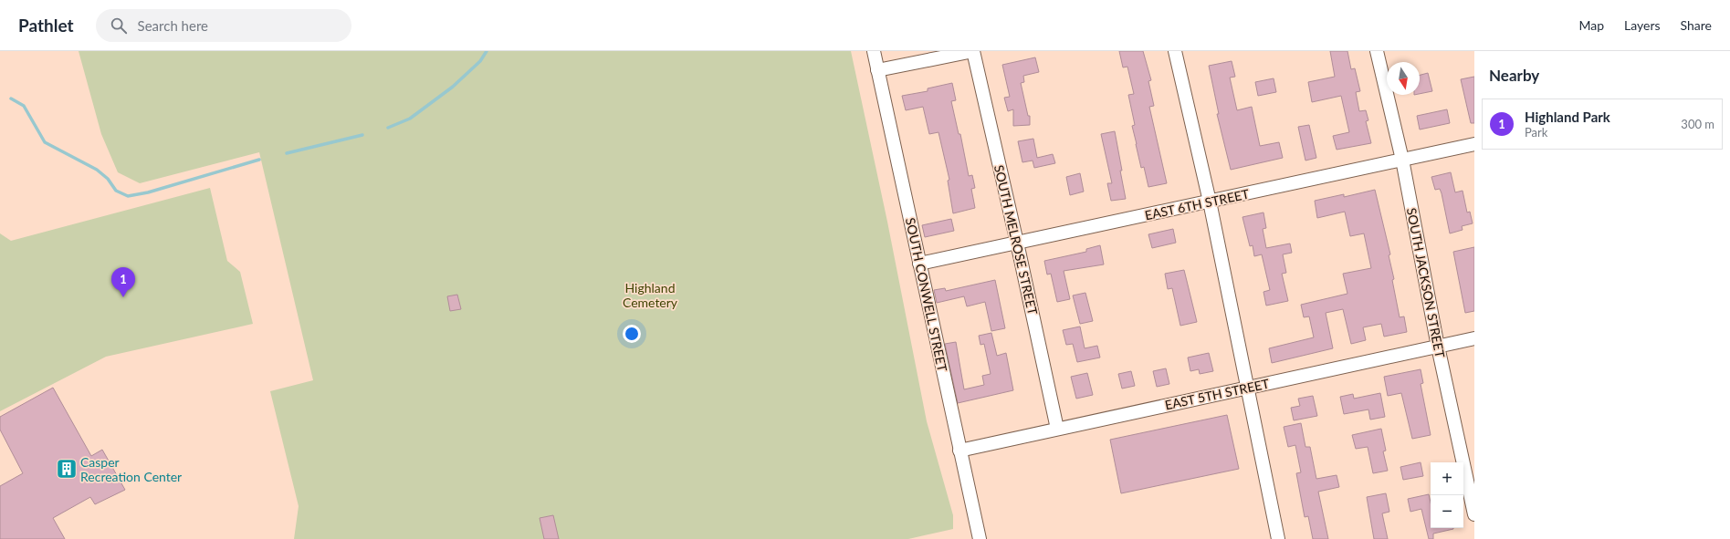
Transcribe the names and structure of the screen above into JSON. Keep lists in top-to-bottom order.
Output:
{
  "streets": {
    "street": [
      "EAST 6TH STREET",
      "SOUTH MELROSE STREET",
      "SOUTH JACKSON STREET",
      "SOUTH CONWELL STREET",
      "EAST 5TH STREET"
    ]
  },
  "crossings": [
    ["EAST 6TH STREET", "SOUTH MELROSE STREET"],
    ["EAST 6TH STREET", "SOUTH JACKSON STREET"],
    ["EAST 6TH STREET", "SOUTH CONWELL STREET"],
    ["SOUTH MELROSE STREET", "EAST 5TH STREET"],
    ["SOUTH JACKSON STREET", "EAST 5TH STREET"],
    ["SOUTH CONWELL STREET", "EAST 5TH STREET"]
  ],
  "parks": ["Highland Cemetery"],
  "places": {
    "building": ["Casper Recreation Center"]
  },
  "north": "bottom",
  "page": {
    "header": "Pathlet",
    "search": "Search here",
    "nav": ["Map", "Layers", "Share"],
    "heading": "Nearby",
    "list": [
      {
        "mark": "1",
        "name": "Highland Park",
        "note": "Park",
        "value": "300 m"
      }
    ],
    "pins": "1",
    "map_buttons": ["+", "−"]
  }
}
